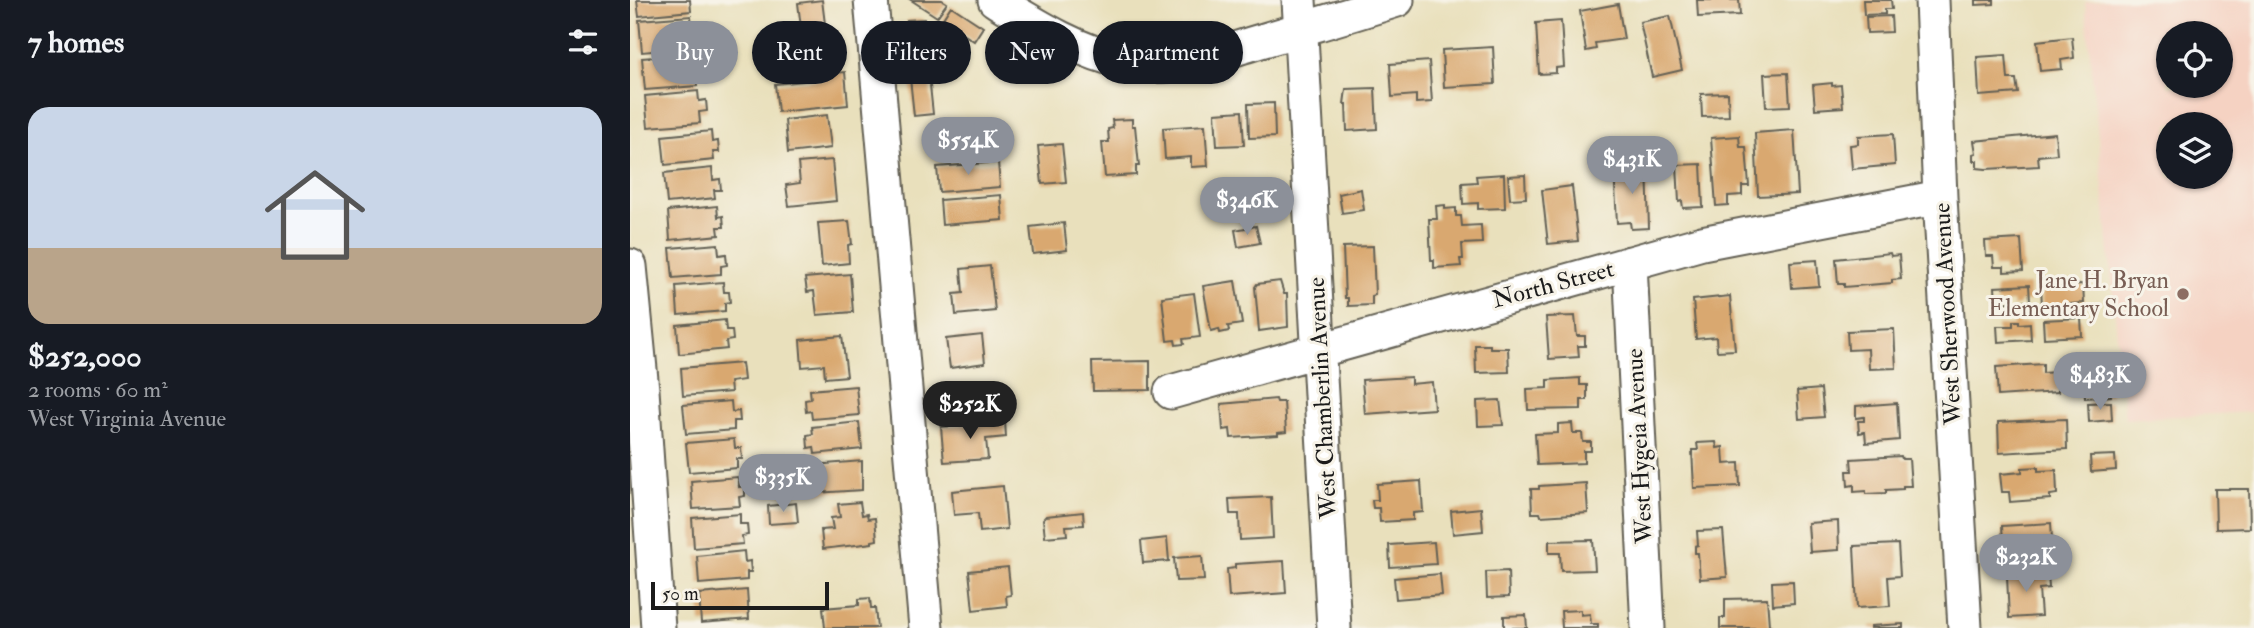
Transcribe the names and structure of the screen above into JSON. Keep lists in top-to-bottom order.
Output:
{
  "streets": {
    "street": [
      "North Street",
      "West Sherwood Avenue",
      "West Chamberlin Avenue",
      "West Hygeia Avenue"
    ]
  },
  "crossings": [
    ["North Street", "West Sherwood Avenue"],
    ["North Street", "West Chamberlin Avenue"],
    ["North Street", "West Hygeia Avenue"]
  ],
  "places": ["Jane H. Bryan Elementary School"],
  "scale_bar": "50 m",
  "page": {
    "heading": "7 homes",
    "chip": [
      "Buy",
      "Rent",
      "Filters",
      "New",
      "Apartment"
    ],
    "list": [
      {
        "name": "$252,000",
        "note": "2 rooms · 60 m² · West Virginia Avenue"
      }
    ],
    "price": [
      "$554K",
      "$431K",
      "$346K",
      "$483K",
      "$252K",
      "$335K",
      "$232K"
    ],
    "scale": "50 m"
  }
}
